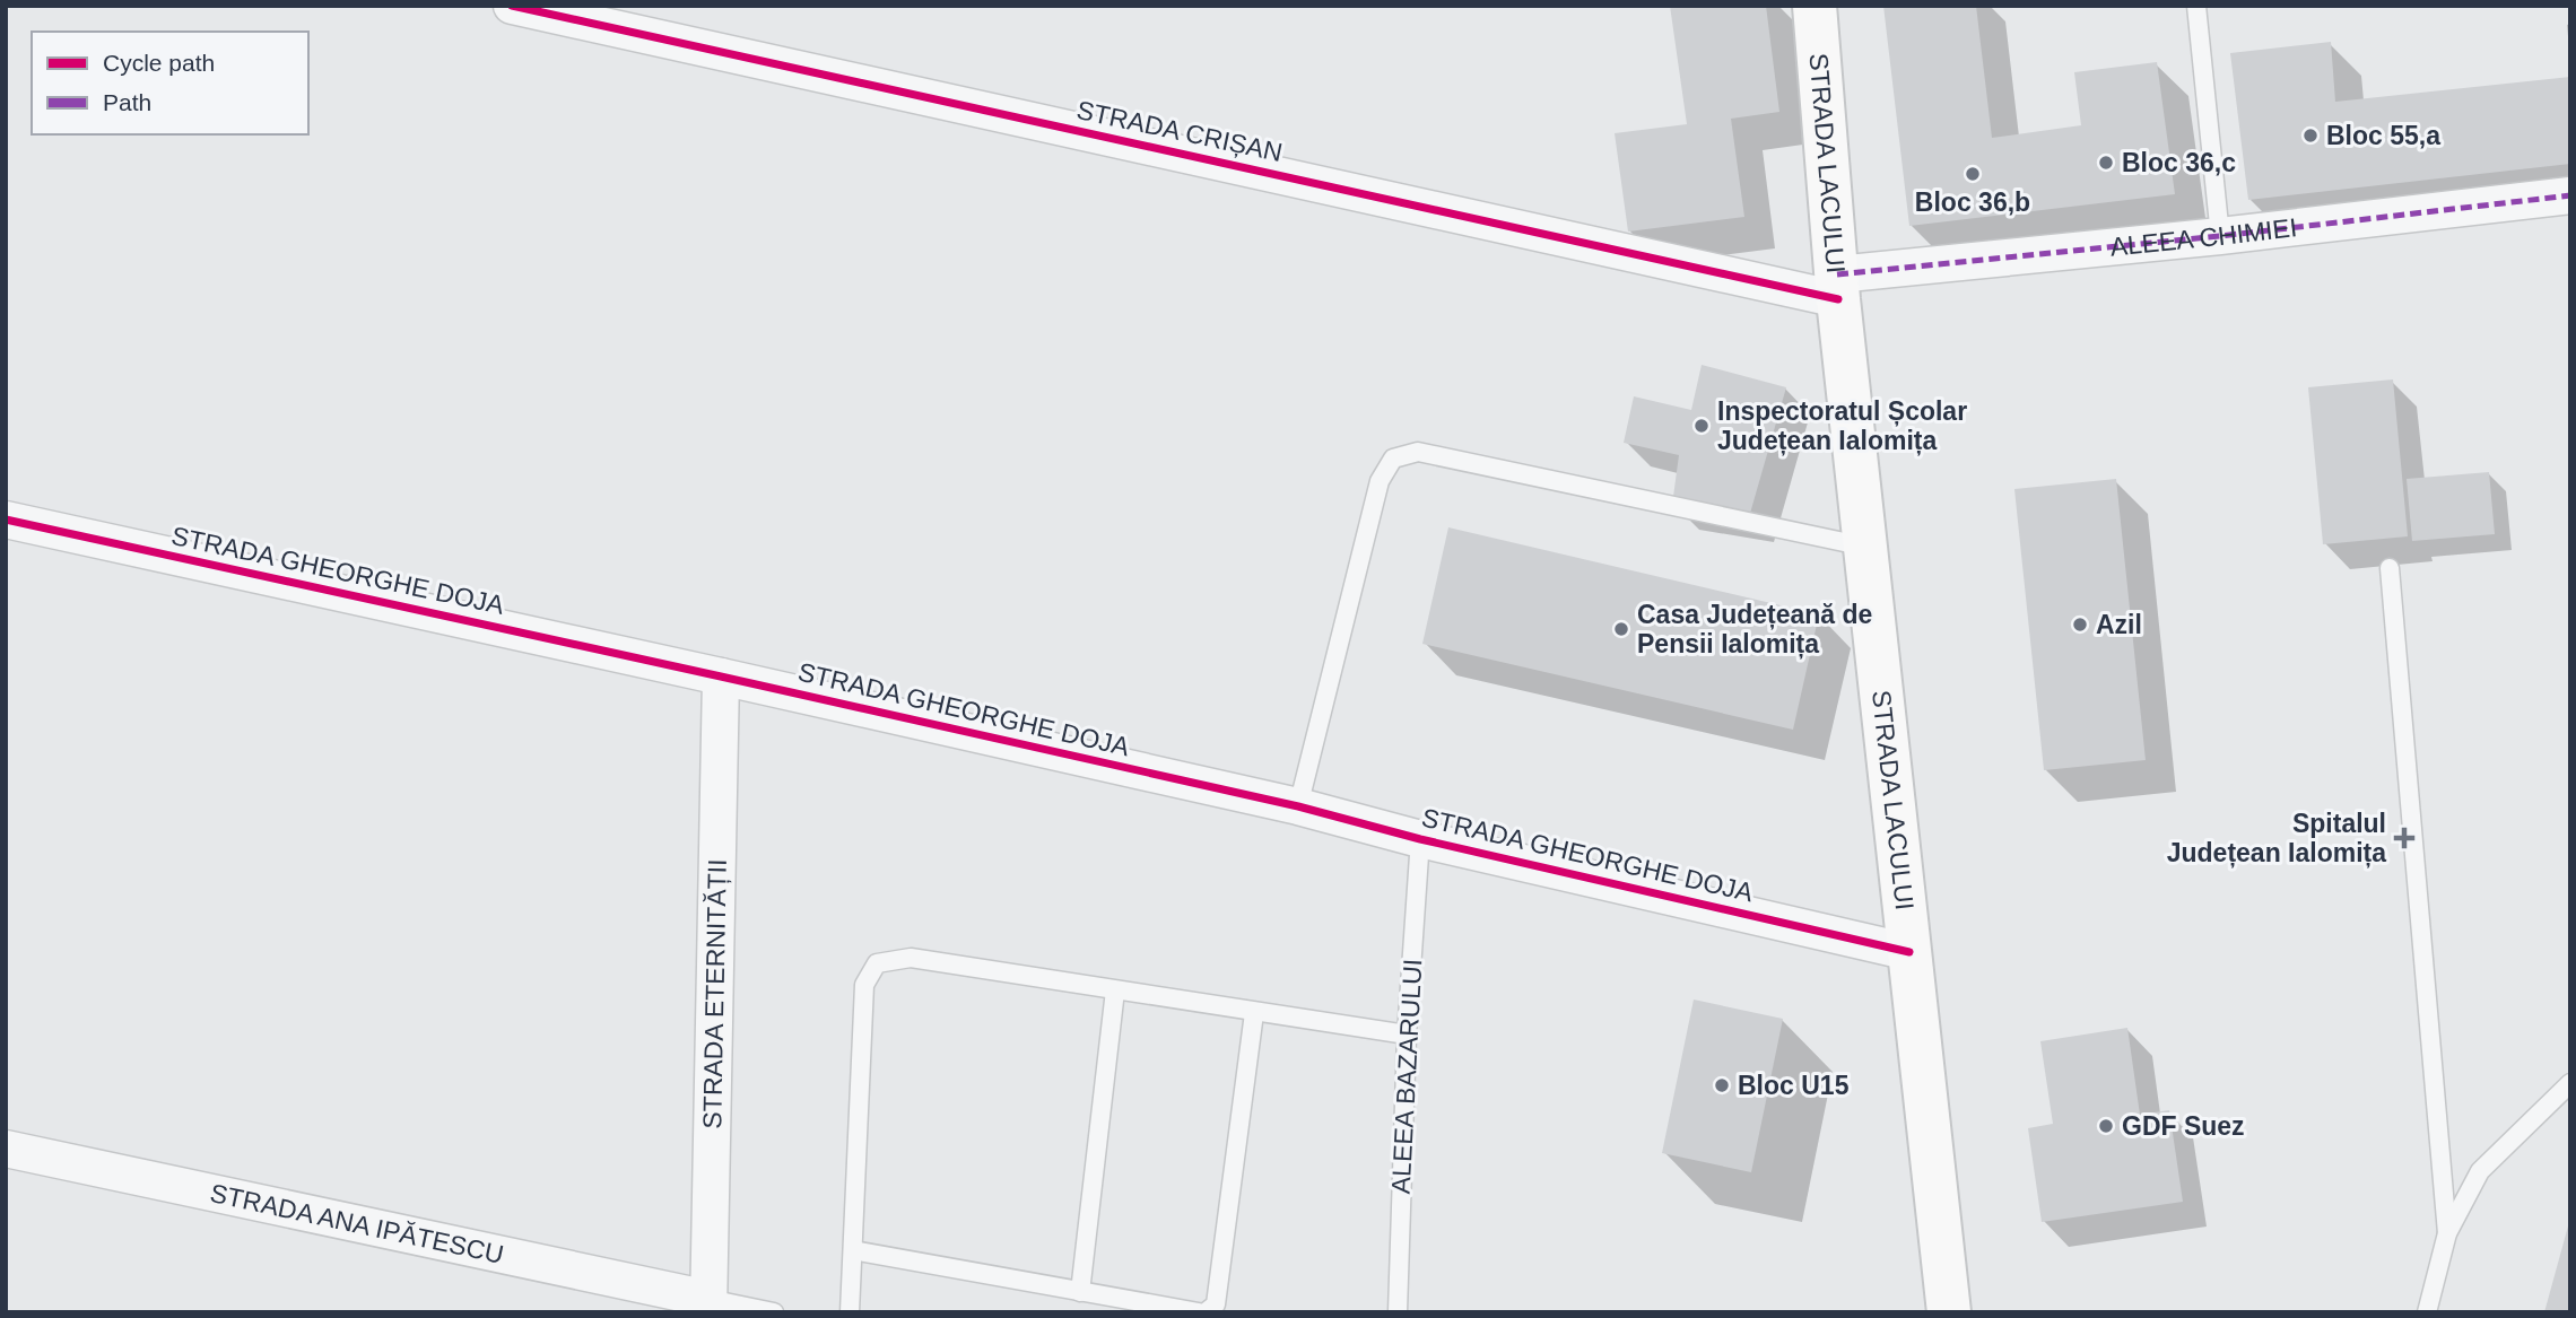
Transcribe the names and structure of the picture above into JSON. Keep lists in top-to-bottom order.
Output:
{
  "streets": {
    "street": [
      "STRADA CRIȘAN",
      "STRADA LACULUI",
      "ALEEA CHIMIEI",
      "STRADA GHEORGHE DOJA",
      "STRADA ETERNITĂȚII",
      "STRADA ANA IPĂTESCU"
    ],
    "lane": ["ALEEA BAZARULUI"]
  },
  "crossings": [
    ["STRADA CRIȘAN", "STRADA LACULUI"],
    ["STRADA CRIȘAN", "ALEEA CHIMIEI"],
    ["STRADA LACULUI", "ALEEA CHIMIEI"],
    ["STRADA LACULUI", "STRADA GHEORGHE DOJA"],
    ["STRADA GHEORGHE DOJA", "STRADA ETERNITĂȚII"],
    ["STRADA GHEORGHE DOJA", "ALEEA BAZARULUI"],
    ["STRADA ETERNITĂȚII", "STRADA ANA IPĂTESCU"]
  ],
  "places": {
    "other": [
      "Bloc 55,a",
      "Bloc 36,c",
      "Bloc 36,b",
      "Inspectoratul Școlar Județean Ialomița",
      "Azil",
      "Casa Județeană de Pensii Ialomița",
      "Bloc U15",
      "GDF Suez"
    ],
    "health": ["Spitalul Județean Ialomița"]
  },
  "legend": ["Cycle path", "Path"]
}
